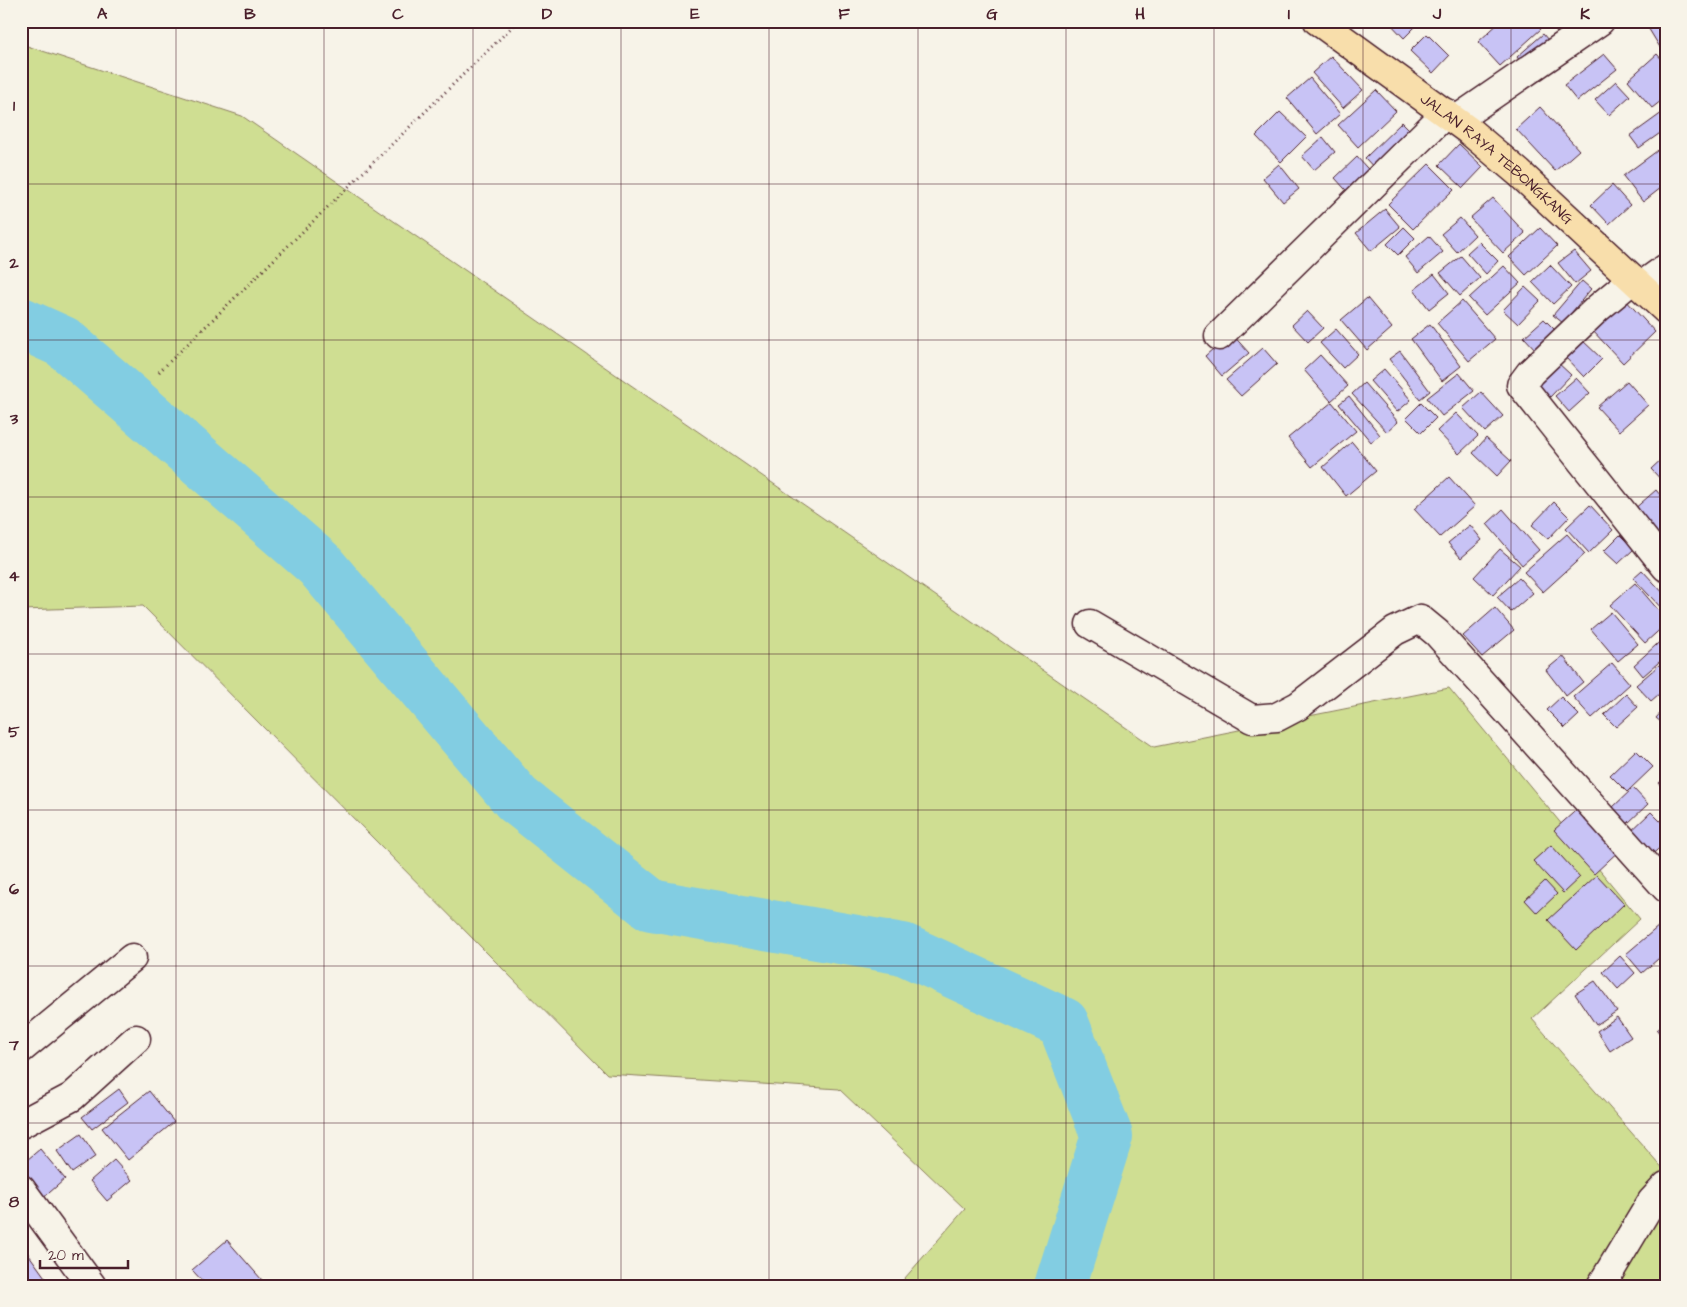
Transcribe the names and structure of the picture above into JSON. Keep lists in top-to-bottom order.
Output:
{
  "streets": {
    "main road": ["JALAN RAYA TEBONGKANG"]
  },
  "scale_bar": "20 m",
  "grid": {
    "columns": [
      "A",
      "B",
      "C",
      "D",
      "E",
      "F",
      "G",
      "H",
      "I",
      "J",
      "K"
    ],
    "rows": [
      "1",
      "2",
      "3",
      "4",
      "5",
      "6",
      "7",
      "8"
    ]
  }
}
